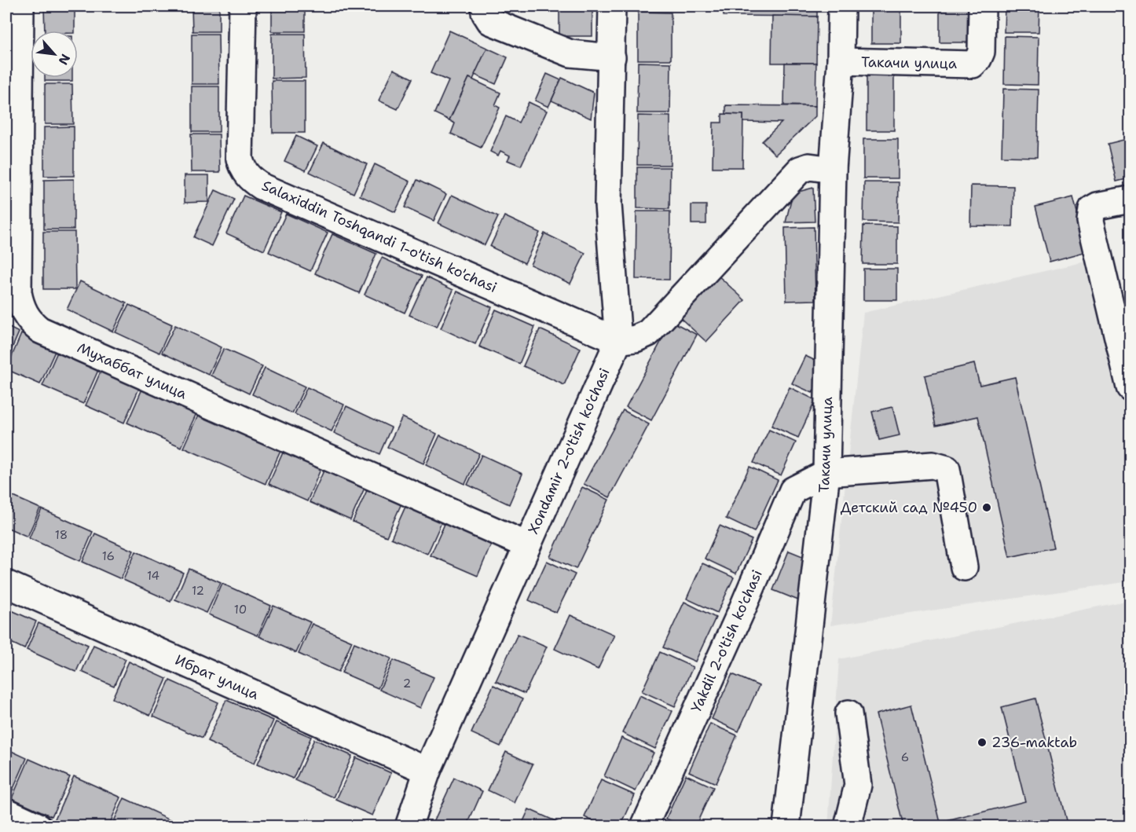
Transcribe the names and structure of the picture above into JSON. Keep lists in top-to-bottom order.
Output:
{
  "streets": {
    "street": [
      "Такачи улица",
      "Salaxiddin Toshqandi 1-o'tish ko'chasi",
      "Мухаббат улица",
      "Xondamir 2-o'tish ko'chasi",
      "Yakdil 2-o'tish ko'chasi",
      "Ибрат улица"
    ]
  },
  "crossings": [
    ["Такачи улица", "Yakdil 2-o'tish ko'chasi"],
    ["Salaxiddin Toshqandi 1-o'tish ko'chasi", "Xondamir 2-o'tish ko'chasi"],
    ["Мухаббат улица", "Xondamir 2-o'tish ko'chasi"],
    ["Xondamir 2-o'tish ko'chasi", "Ибрат улица"]
  ],
  "places": ["Детский сад №450", "236-maktab"],
  "house_numbers": [
    "18",
    "16",
    "14",
    "12",
    "10",
    "2",
    "6"
  ],
  "north": "bottom right"
}
